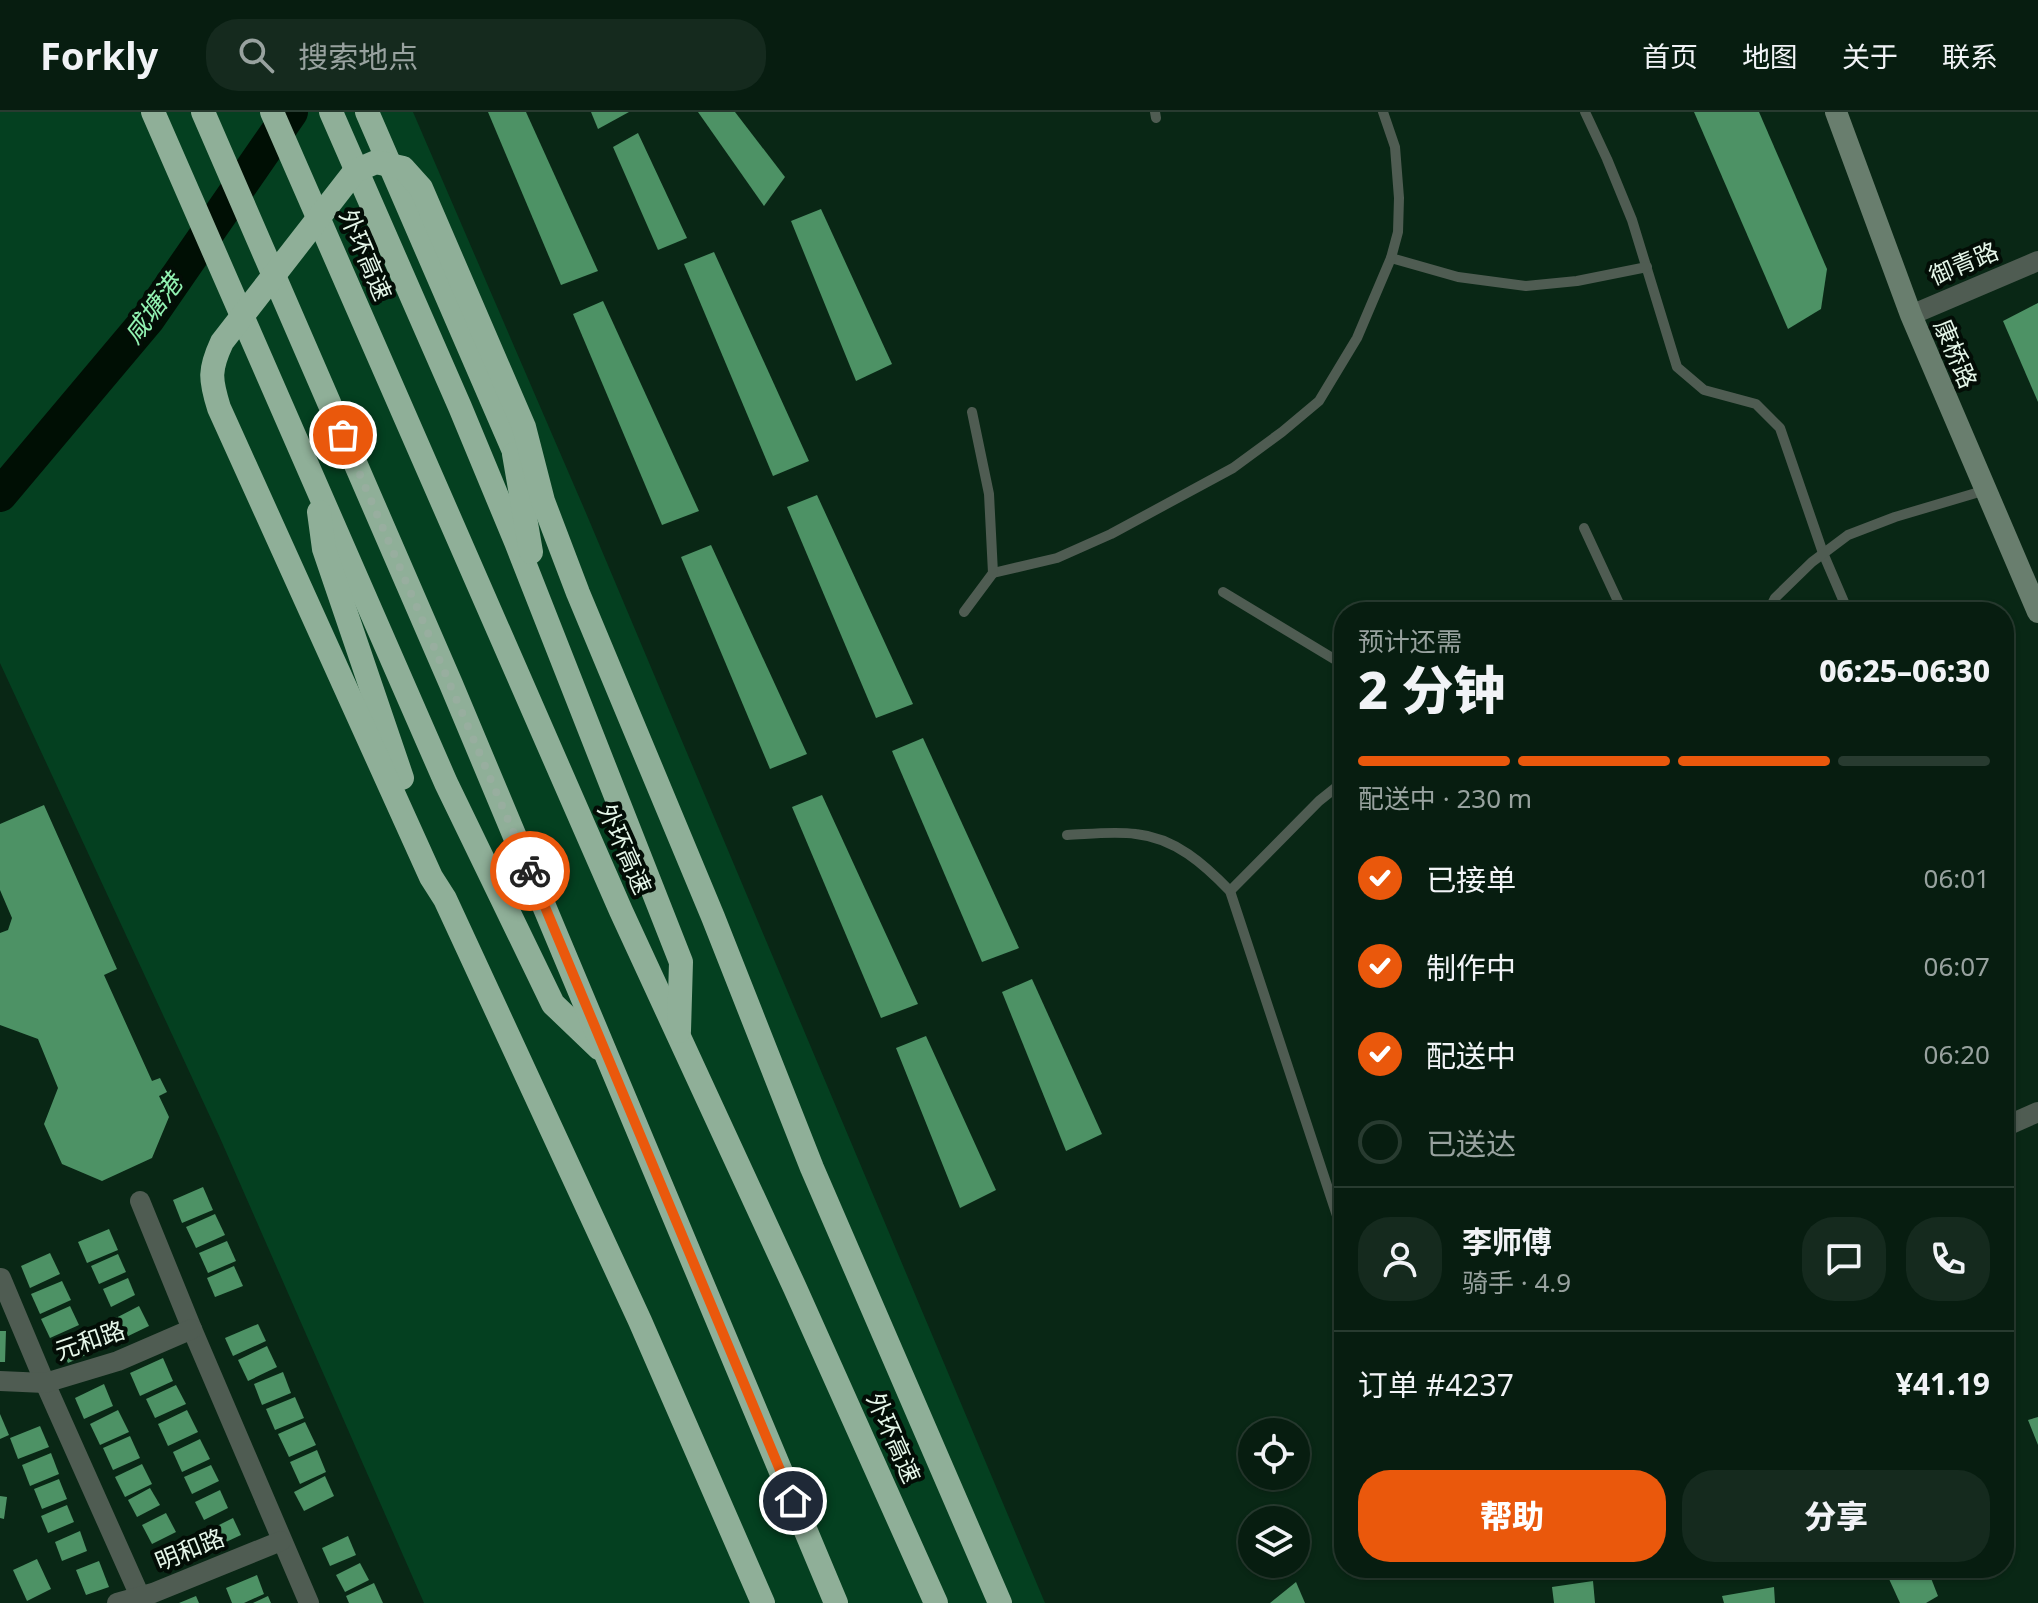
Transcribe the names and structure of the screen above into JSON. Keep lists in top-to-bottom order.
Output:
{
  "streets": {
    "highway": ["外环高速"],
    "main road": ["康桥路"],
    "street": ["御青路", "元和路", "明和路"]
  },
  "crossings": [
    ["御青路", "康桥路"]
  ],
  "water": ["咸塘港"],
  "page": {
    "header": "Forkly",
    "search": "搜索地点",
    "nav": [
      "首页",
      "地图",
      "关于",
      "联系"
    ],
    "heading": ["2 分钟", "预计还需", "06:25–06:30"],
    "panel": [
      "李师傅",
      "骑手 · 4.9",
      "订单 #4237",
      "¥41.19"
    ],
    "bar": "配送中 · 230 m",
    "list": [
      ["已接单", "06:01"],
      ["制作中", "06:07"],
      ["配送中", "06:20"],
      "已送达"
    ],
    "buttons": ["帮助", "分享"]
  }
}
